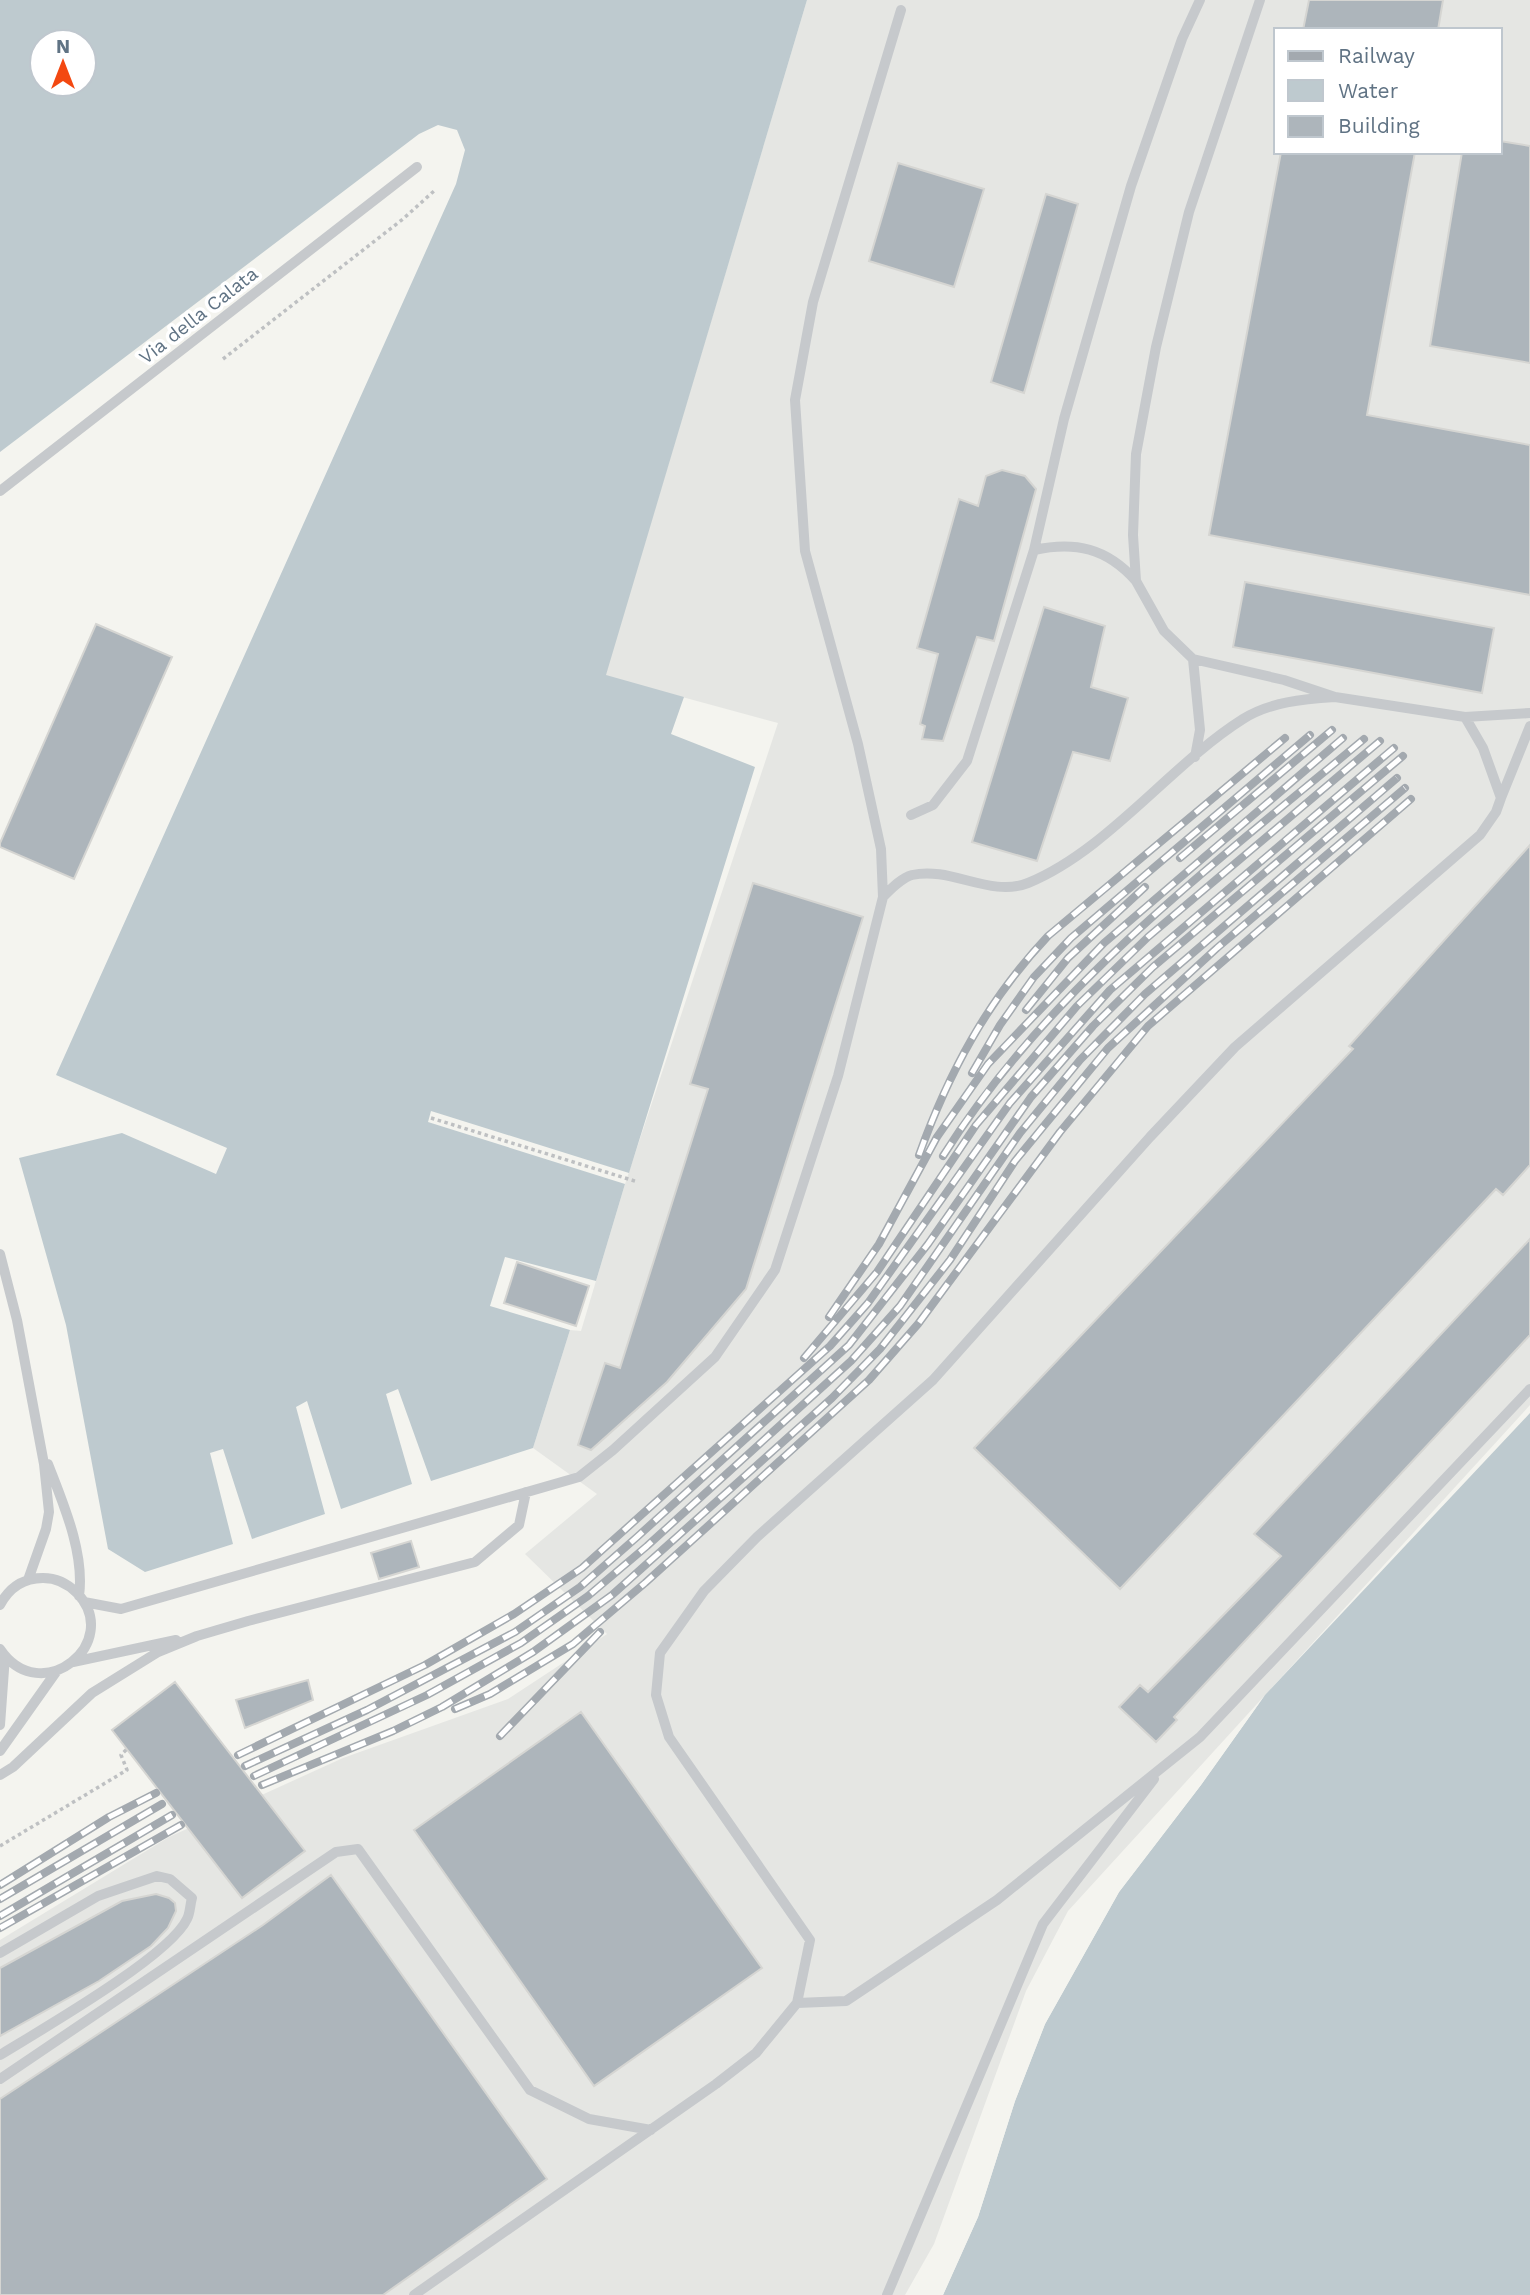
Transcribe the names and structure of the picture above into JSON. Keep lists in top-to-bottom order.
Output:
{
  "streets": {
    "lane": ["Via della Calata"]
  },
  "legend": ["Railway", "Water", "Building"],
  "north": "top"
}
